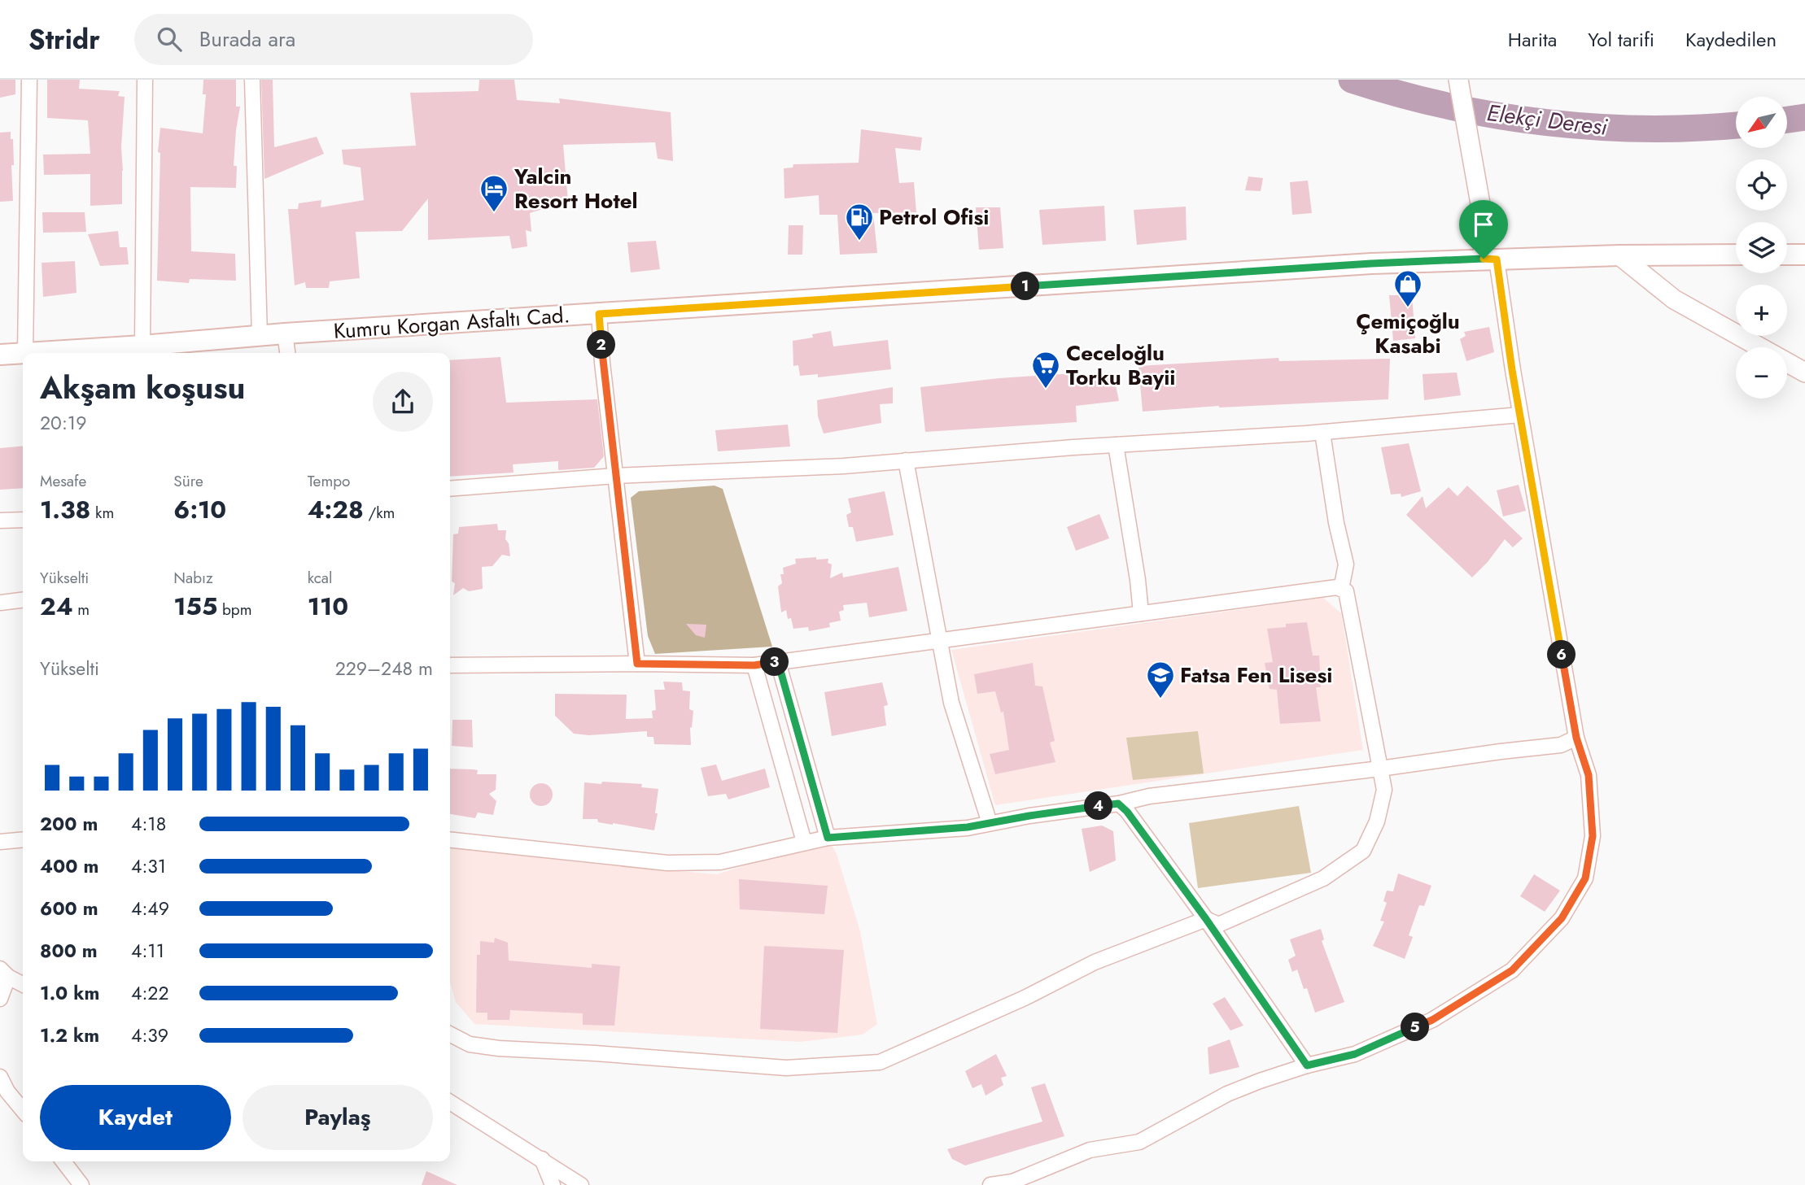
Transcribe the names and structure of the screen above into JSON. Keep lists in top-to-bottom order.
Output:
{
  "streets": {
    "main road": ["Kumru Korgan Asfaltı Cad."]
  },
  "water": ["Elekçi Deresi"],
  "places": {
    "hotel": ["Yalcin Resort Hotel"],
    "fuel station": ["Petrol Ofisi"],
    "shop": ["Çemiçoğlu Kasabi"],
    "supermarket": ["Ceceloğlu Torku Bayii"],
    "school or university": ["Fatsa Fen Lisesi"]
  },
  "north": "bottom left",
  "page": {
    "header": "Stridr",
    "search": "Burada ara",
    "nav": ["Harita", "Yol tarifi", "Kaydedilen"],
    "map_buttons": ["+", "−"],
    "pins": [
      "1",
      "2",
      "6",
      "3",
      "4",
      "5"
    ],
    "heading": ["Akşam koşusu", "20:19"],
    "stats": [
      ["Mesafe", "1.38 km"],
      ["Süre", "6:10"],
      ["Tempo", "4:28 /km"],
      ["Yükselti", "24 m"],
      ["Nabız", "155 bpm"],
      ["kcal", "110"]
    ],
    "chart": ["Yükselti", "229–248 m"],
    "list": [
      {
        "name": "200 m",
        "note": "4:18"
      },
      {
        "name": "400 m",
        "note": "4:31"
      },
      {
        "name": "600 m",
        "note": "4:49"
      },
      {
        "name": "800 m",
        "note": "4:11"
      },
      {
        "name": "1.0 km",
        "note": "4:22"
      },
      {
        "name": "1.2 km",
        "note": "4:39"
      }
    ],
    "buttons": ["Kaydet", "Paylaş"]
  }
}
